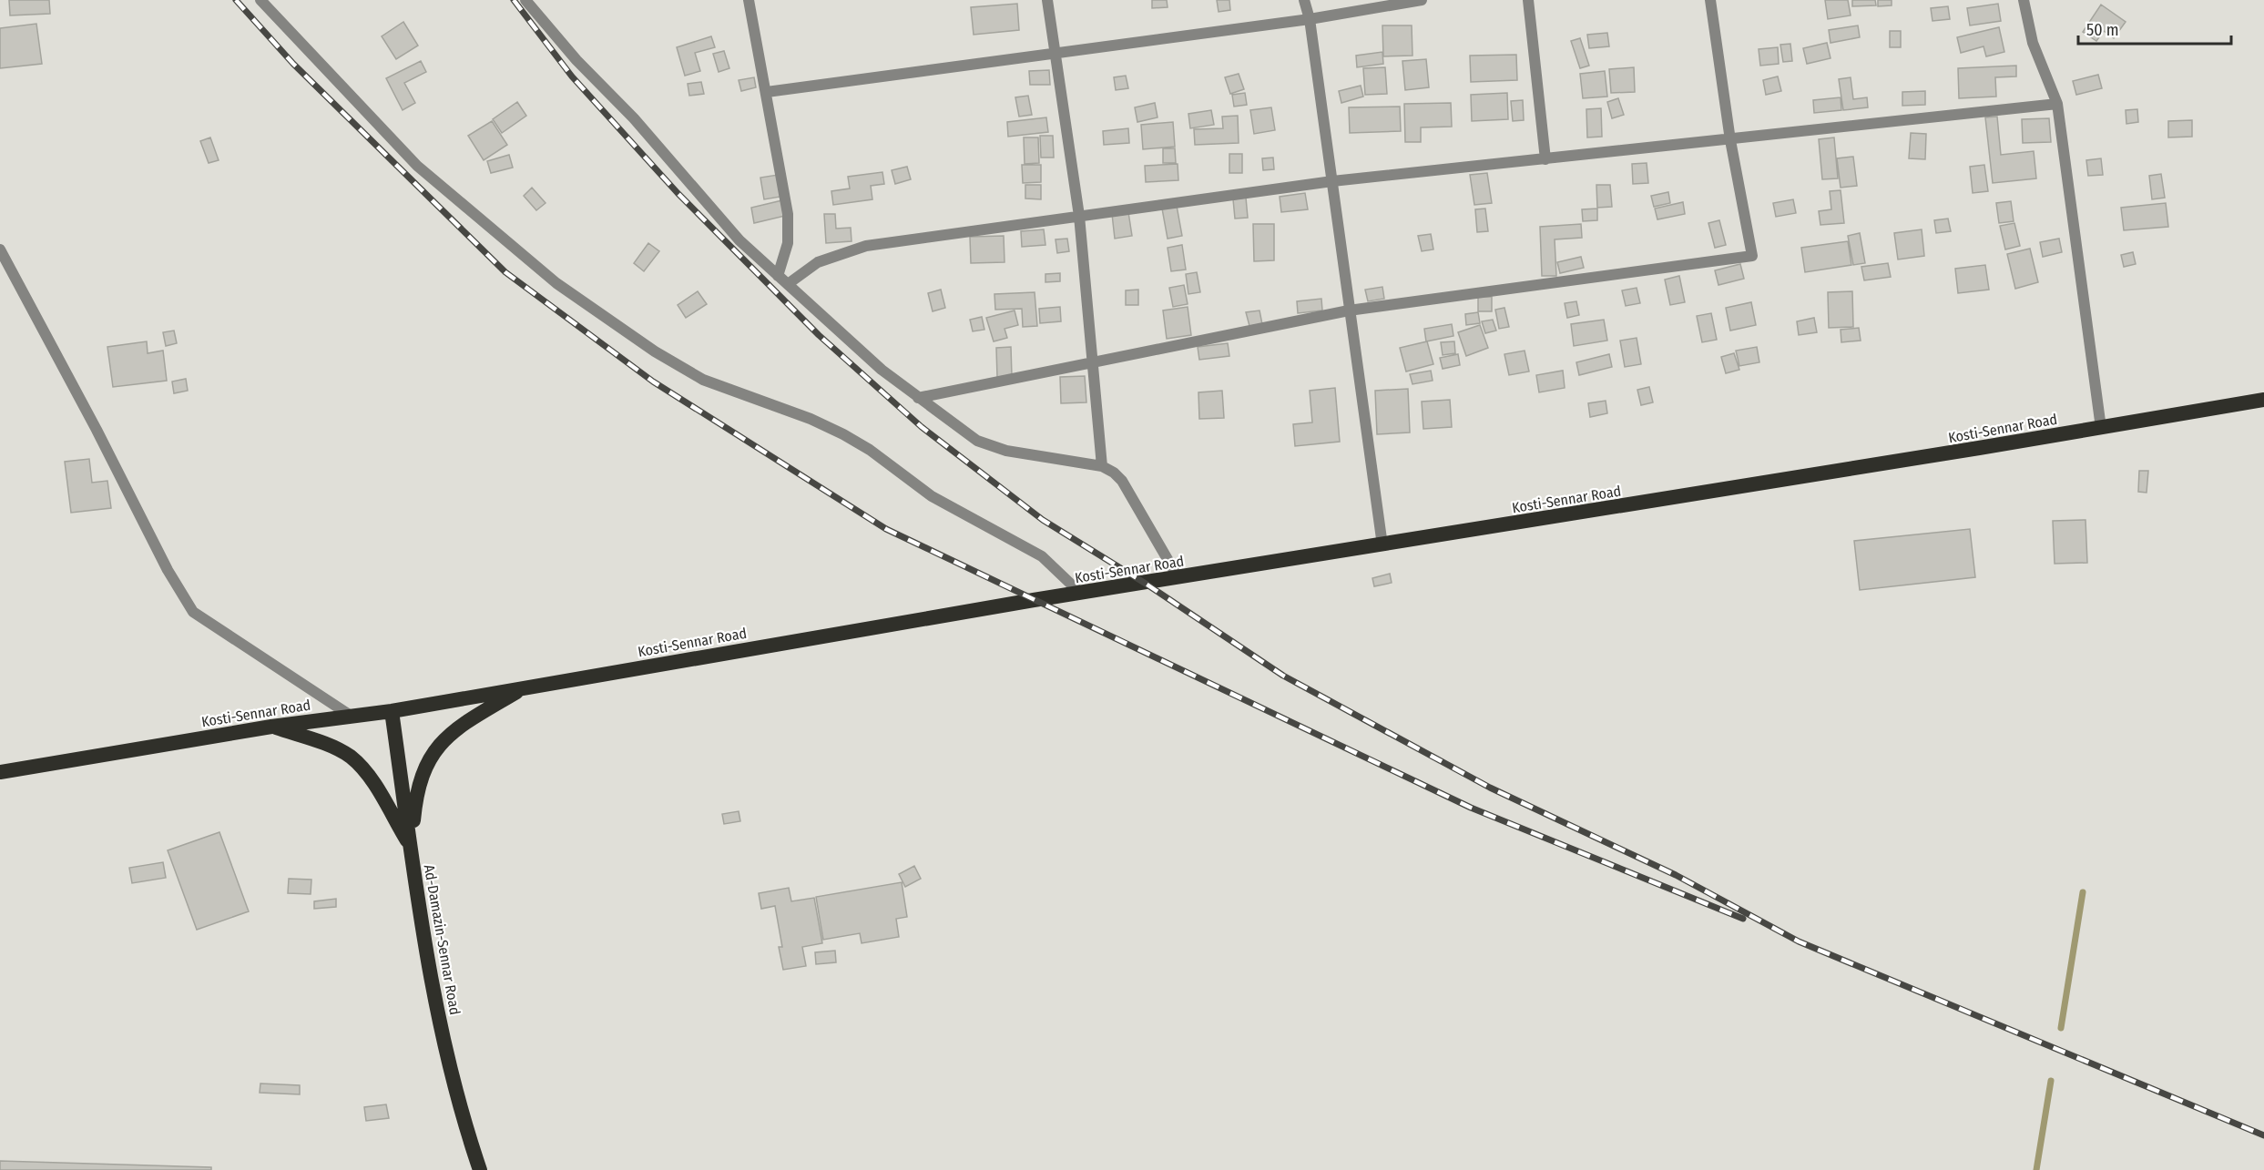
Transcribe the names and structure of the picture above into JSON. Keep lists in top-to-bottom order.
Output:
{
  "streets": {
    "highway": ["Kosti-Sennar Road", "Ad-Damazin-Sennar Road"]
  },
  "crossings": [
    ["Kosti-Sennar Road", "Ad-Damazin-Sennar Road"]
  ],
  "scale_bar": "50 m"
}
